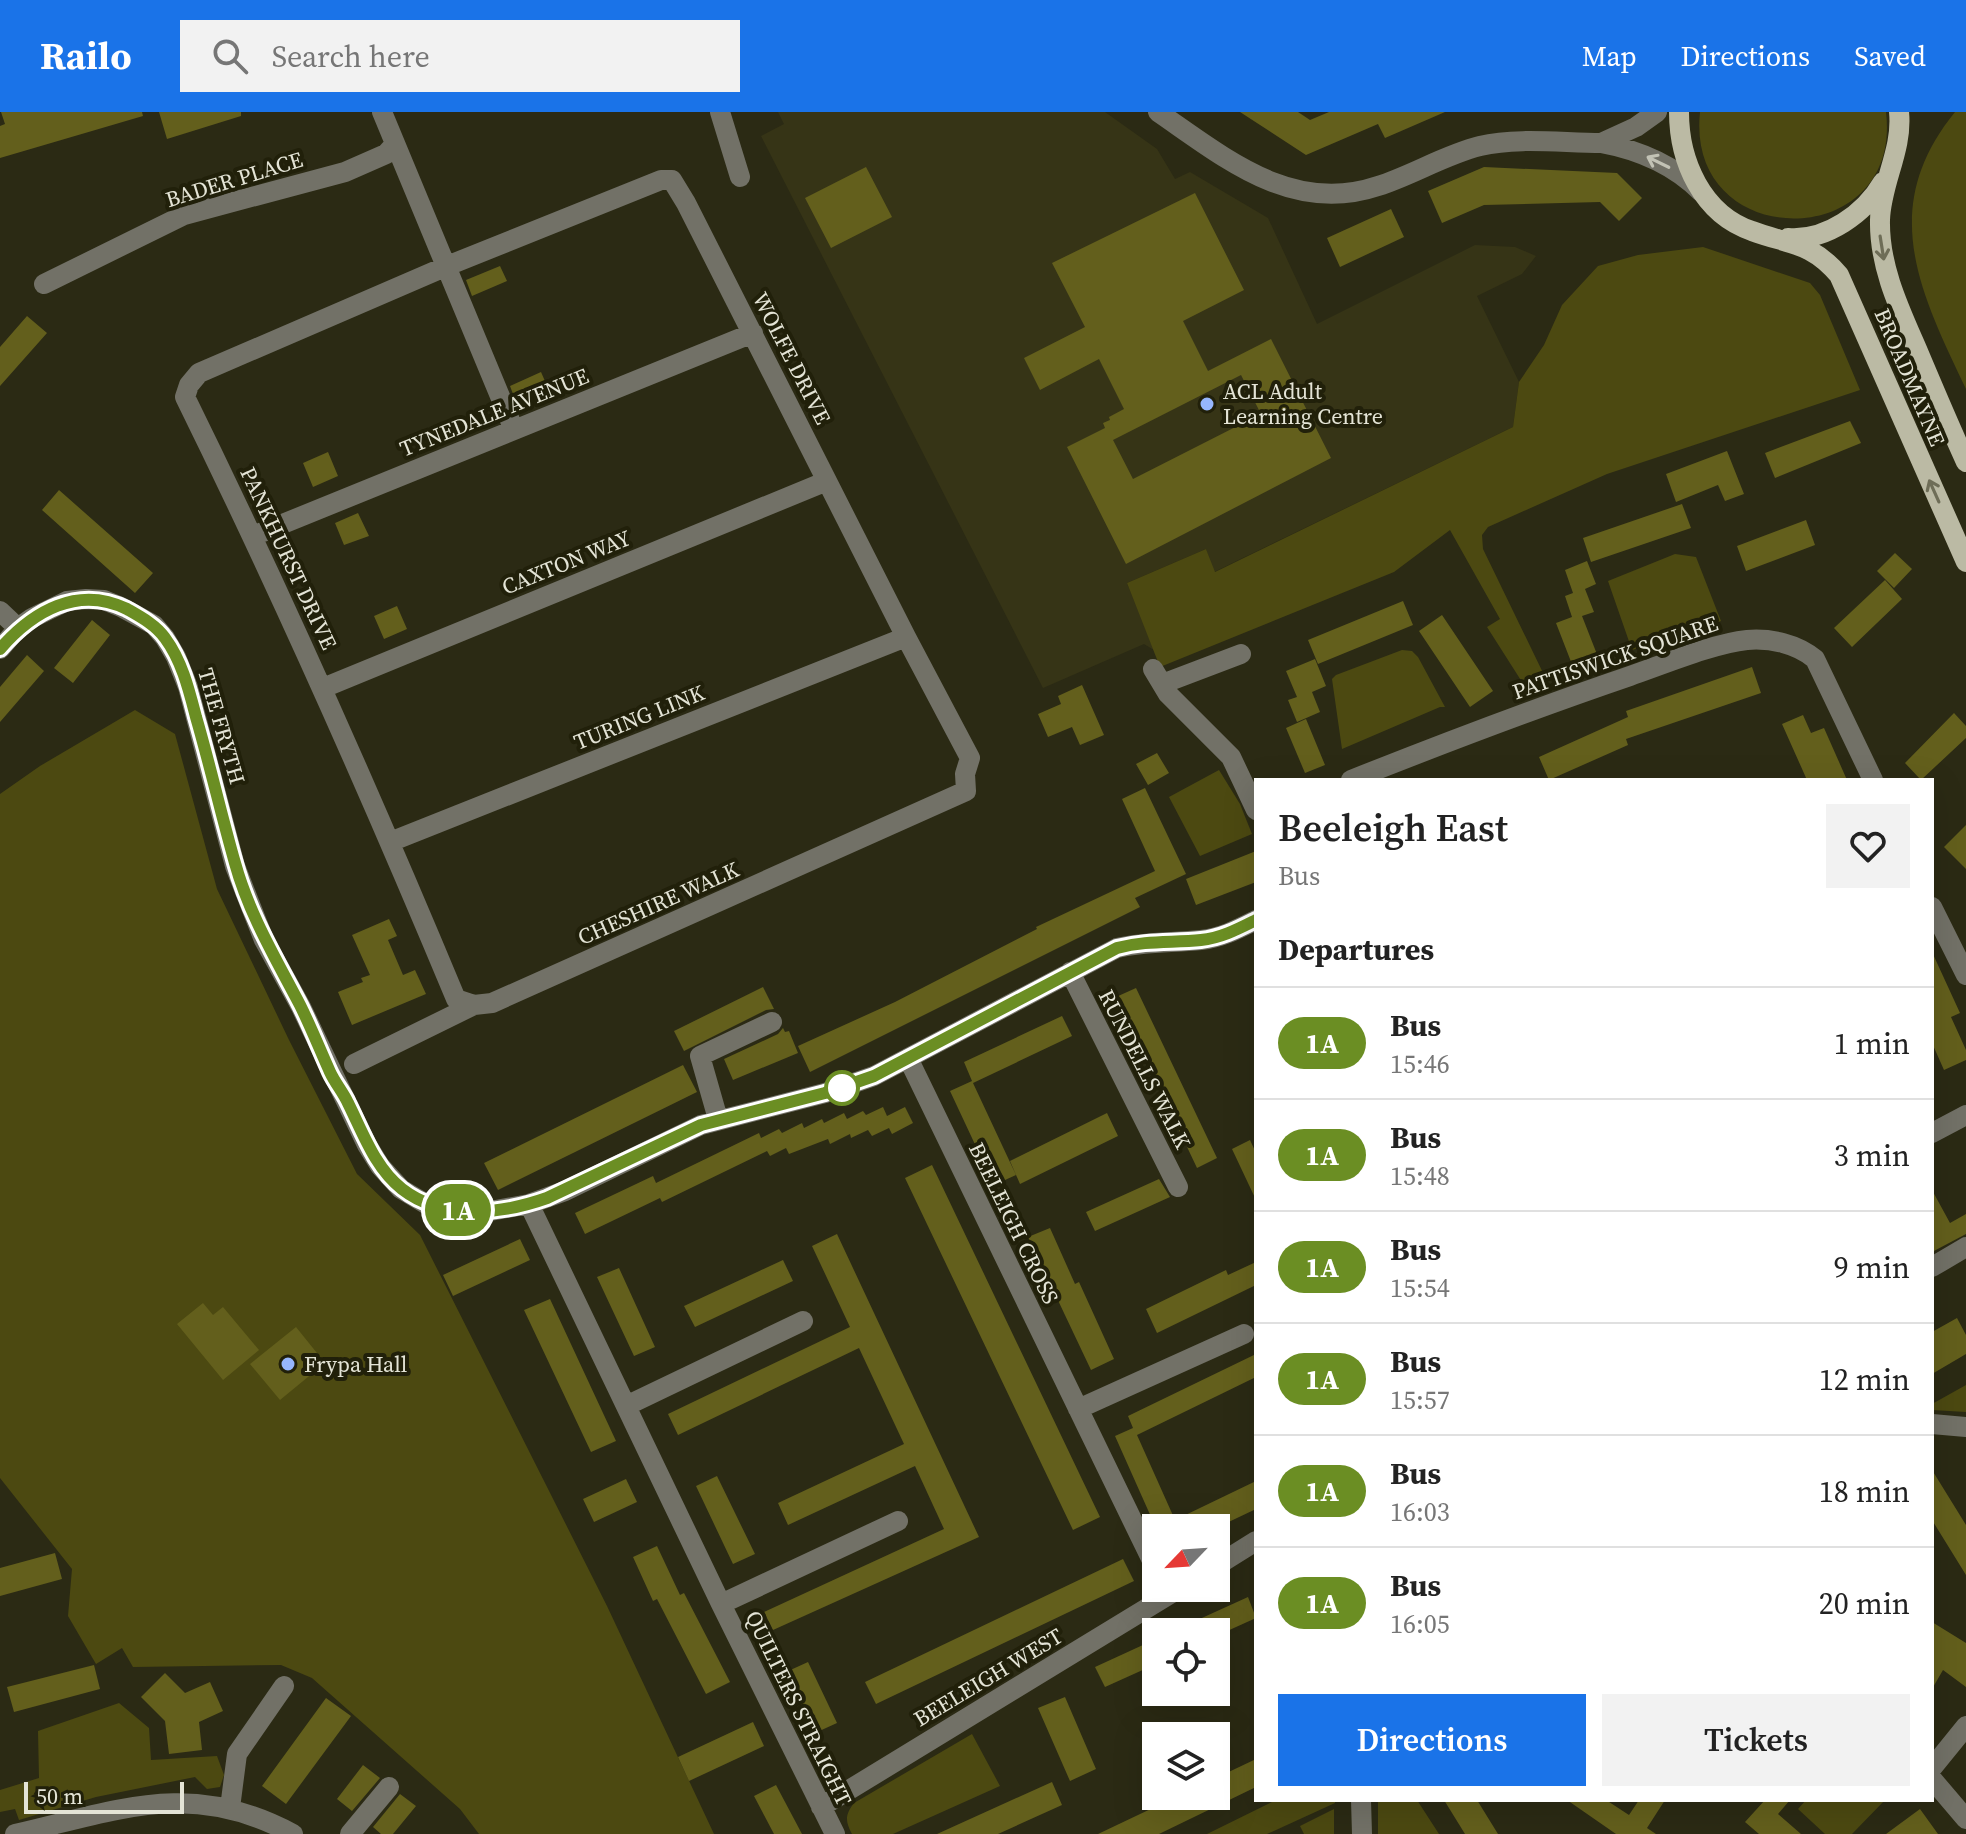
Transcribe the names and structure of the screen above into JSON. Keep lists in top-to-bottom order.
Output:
{
  "streets": {
    "main road": ["BROADMAYNE"],
    "street": [
      "BADER PLACE",
      "WOLFE DRIVE",
      "TYNEDALE AVENUE",
      "PANKHURST DRIVE",
      "CAXTON WAY",
      "PATTISWICK SQUARE",
      "TURING LINK",
      "THE FRYTH",
      "CHESHIRE WALK",
      "RUNDELLS WALK",
      "BEELEIGH CROSS",
      "BEELEIGH WEST",
      "QUILTERS STRAIGHT"
    ]
  },
  "crossings": [
    ["WOLFE DRIVE", "TYNEDALE AVENUE"],
    ["WOLFE DRIVE", "PANKHURST DRIVE"],
    ["WOLFE DRIVE", "CAXTON WAY"],
    ["WOLFE DRIVE", "TURING LINK"],
    ["WOLFE DRIVE", "CHESHIRE WALK"],
    ["TYNEDALE AVENUE", "PANKHURST DRIVE"],
    ["PANKHURST DRIVE", "CAXTON WAY"],
    ["PANKHURST DRIVE", "TURING LINK"],
    ["PANKHURST DRIVE", "CHESHIRE WALK"],
    ["THE FRYTH", "RUNDELLS WALK"],
    ["THE FRYTH", "BEELEIGH CROSS"],
    ["THE FRYTH", "QUILTERS STRAIGHT"],
    ["BEELEIGH WEST", "QUILTERS STRAIGHT"]
  ],
  "places": ["ACL Adult Learning Centre", "Frypa Hall"],
  "lines": ["bus line 1A"],
  "scale_bar": "50 m",
  "north": "bottom left",
  "page": {
    "header": "Railo",
    "search": "Search here",
    "nav": ["Map", "Directions", "Saved"],
    "on_map": "1A",
    "heading": [
      ["Beeleigh East", "Bus"],
      "Departures"
    ],
    "list": [
      {
        "mark": "1A",
        "name": "Bus",
        "note": "15:46",
        "value": "1 min"
      },
      {
        "mark": "1A",
        "name": "Bus",
        "note": "15:48",
        "value": "3 min"
      },
      {
        "mark": "1A",
        "name": "Bus",
        "note": "15:54",
        "value": "9 min"
      },
      {
        "mark": "1A",
        "name": "Bus",
        "note": "15:57",
        "value": "12 min"
      },
      {
        "mark": "1A",
        "name": "Bus",
        "note": "16:03",
        "value": "18 min"
      },
      {
        "mark": "1A",
        "name": "Bus",
        "note": "16:05",
        "value": "20 min"
      }
    ],
    "buttons": ["Directions", "Tickets"],
    "scale": "50 m"
  }
}
